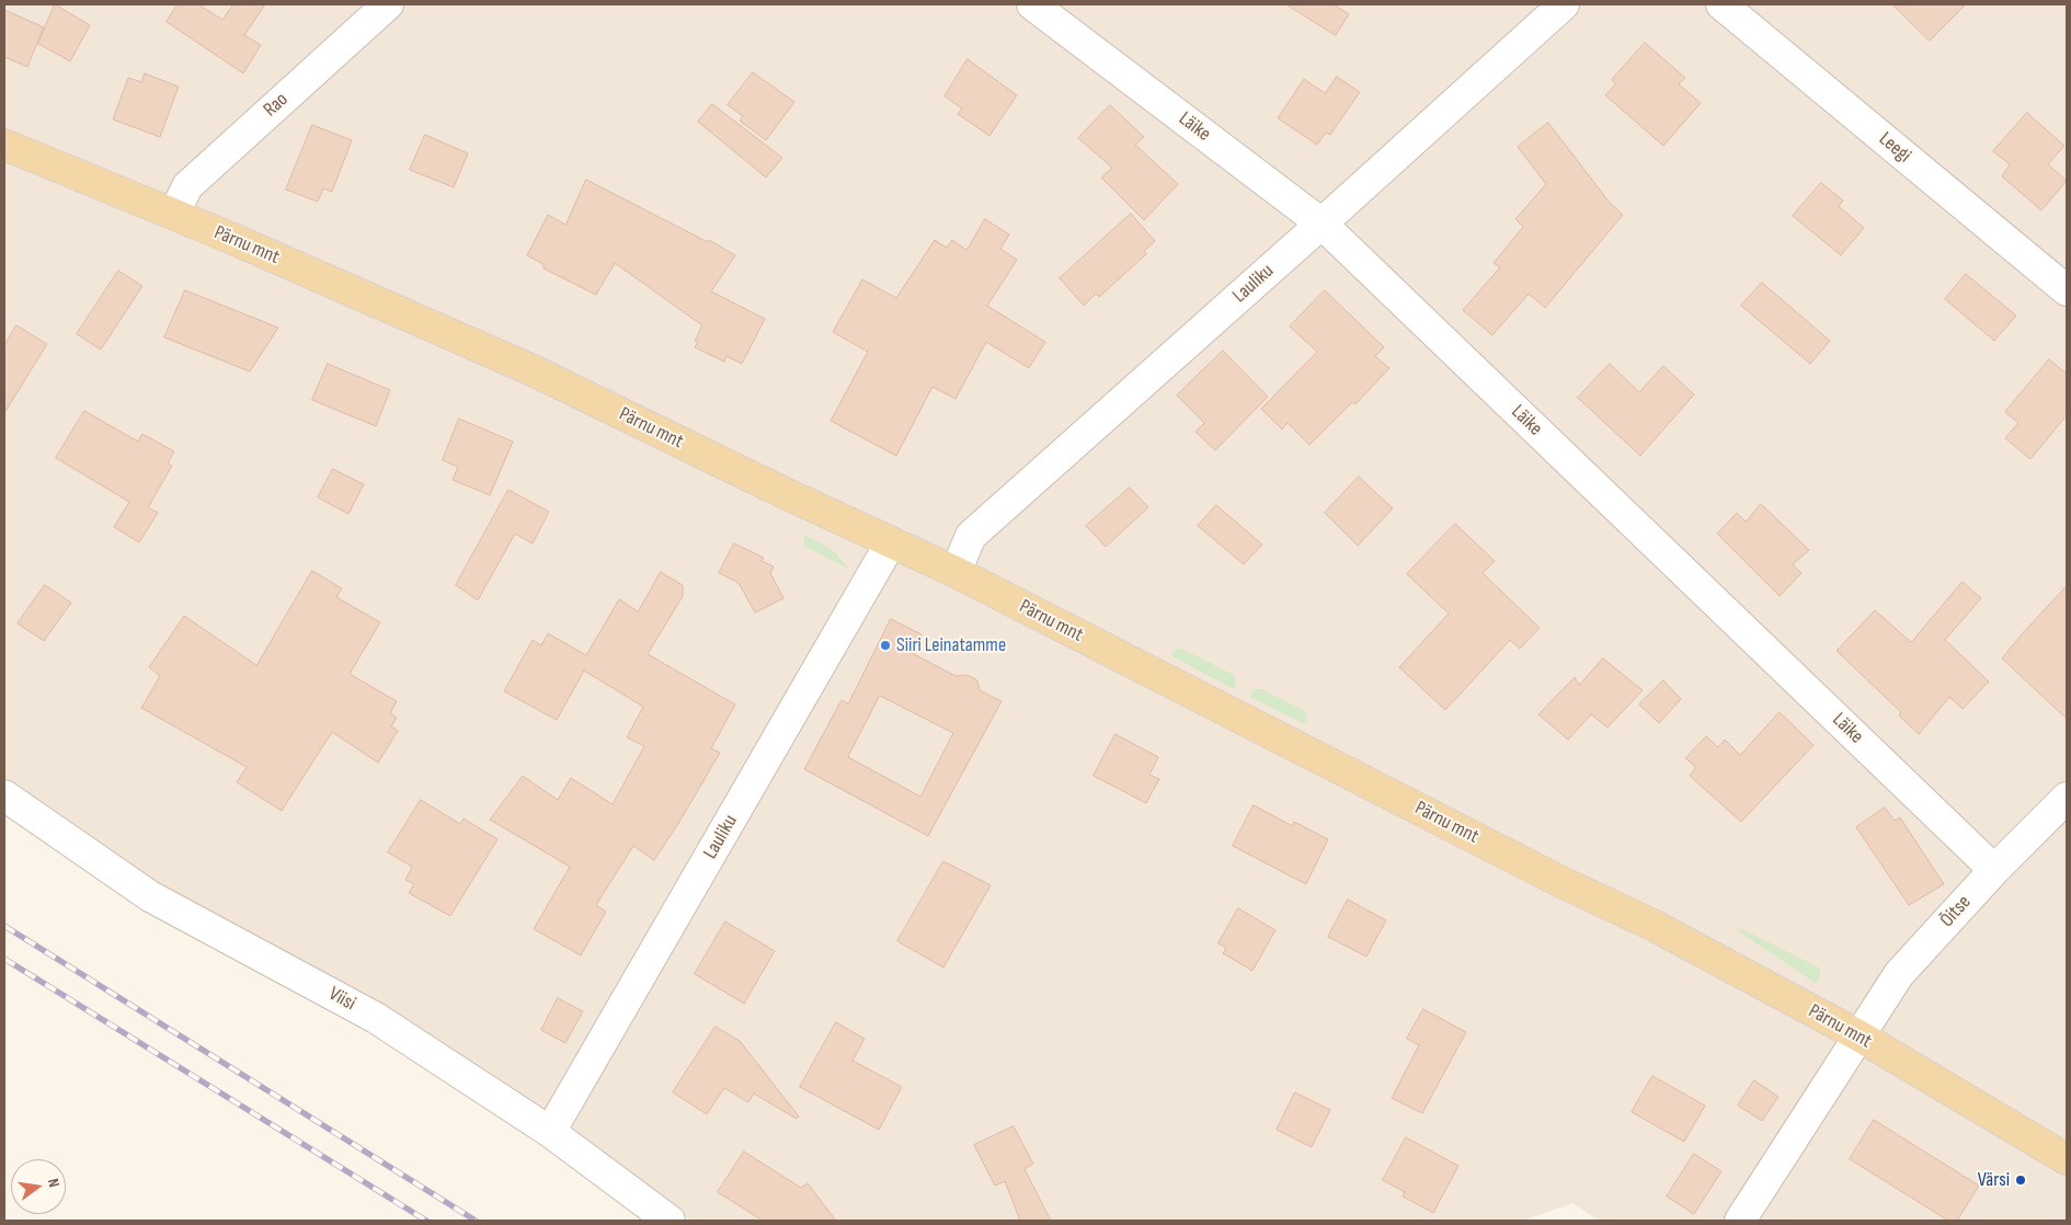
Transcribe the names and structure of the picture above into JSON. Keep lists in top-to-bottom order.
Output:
{
  "streets": {
    "main road": ["Pärnu mnt"],
    "street": [
      "Rao",
      "Läike",
      "Leegi",
      "Lauliku",
      "Õitse",
      "Viisi"
    ]
  },
  "crossings": [
    ["Rao", "Pärnu mnt"],
    ["Läike", "Lauliku"],
    ["Läike", "Õitse"],
    ["Pärnu mnt", "Lauliku"],
    ["Pärnu mnt", "Õitse"],
    ["Lauliku", "Viisi"]
  ],
  "places": ["Siiri Leinatamme", "Värsi"],
  "north": "right"
}
